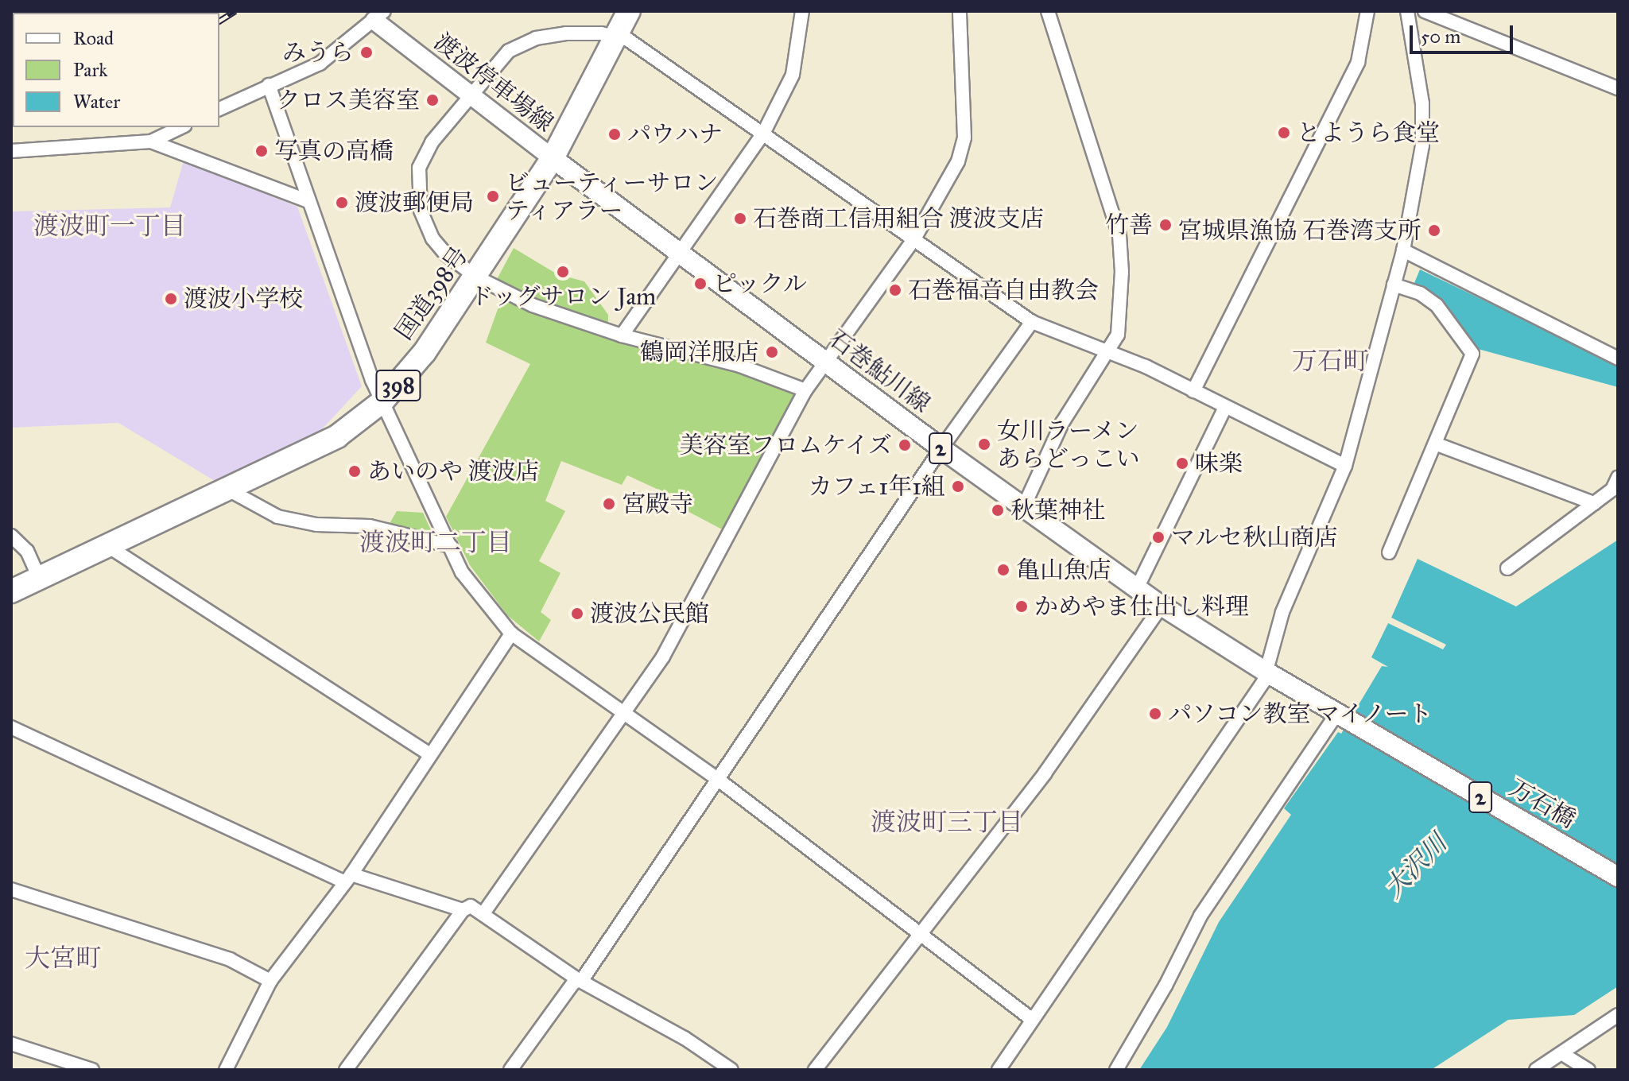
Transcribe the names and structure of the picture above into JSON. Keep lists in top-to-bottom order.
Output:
{
  "streets": {
    "highway": ["国道398号", "398"],
    "main road": [
      "渡波停車場線",
      "石巻鮎川線",
      "2",
      "万石橋"
    ]
  },
  "crossings": [
    ["渡波停車場線", "国道398号"],
    ["渡波停車場線", "石巻鮎川線"],
    ["国道398号", "石巻鮎川線"],
    ["石巻鮎川線", "万石橋"]
  ],
  "districts": [
    "渡波町一丁目",
    "万石町",
    "渡波町二丁目",
    "渡波町三丁目",
    "大宮町"
  ],
  "water": ["大沢川"],
  "places": [
    "みうら",
    "クロス美容室",
    "とようら食堂",
    "パウハナ",
    "写真の高橋",
    "ビューティーサロン ティアラー",
    "渡波郵便局",
    "石巻商工信用組合 渡波支店",
    "竹善",
    "宮城県漁協 石巻湾支所",
    "ドッグサロン Jam",
    "ピックル",
    "石巻福音自由教会",
    "渡波小学校",
    "鶴岡洋服店",
    "女川ラーメン あらどっこい",
    "美容室フロムケイズ",
    "味楽",
    "あいのや 渡波店",
    "カフェ1年1組",
    "宮殿寺",
    "秋葉神社",
    "マルセ秋山商店",
    "亀山魚店",
    "かめやま仕出し料理",
    "渡波公民館",
    "パソコン教室 マイノート"
  ],
  "legend": ["Road", "Park", "Water"],
  "scale_bar": "50 m"
}
